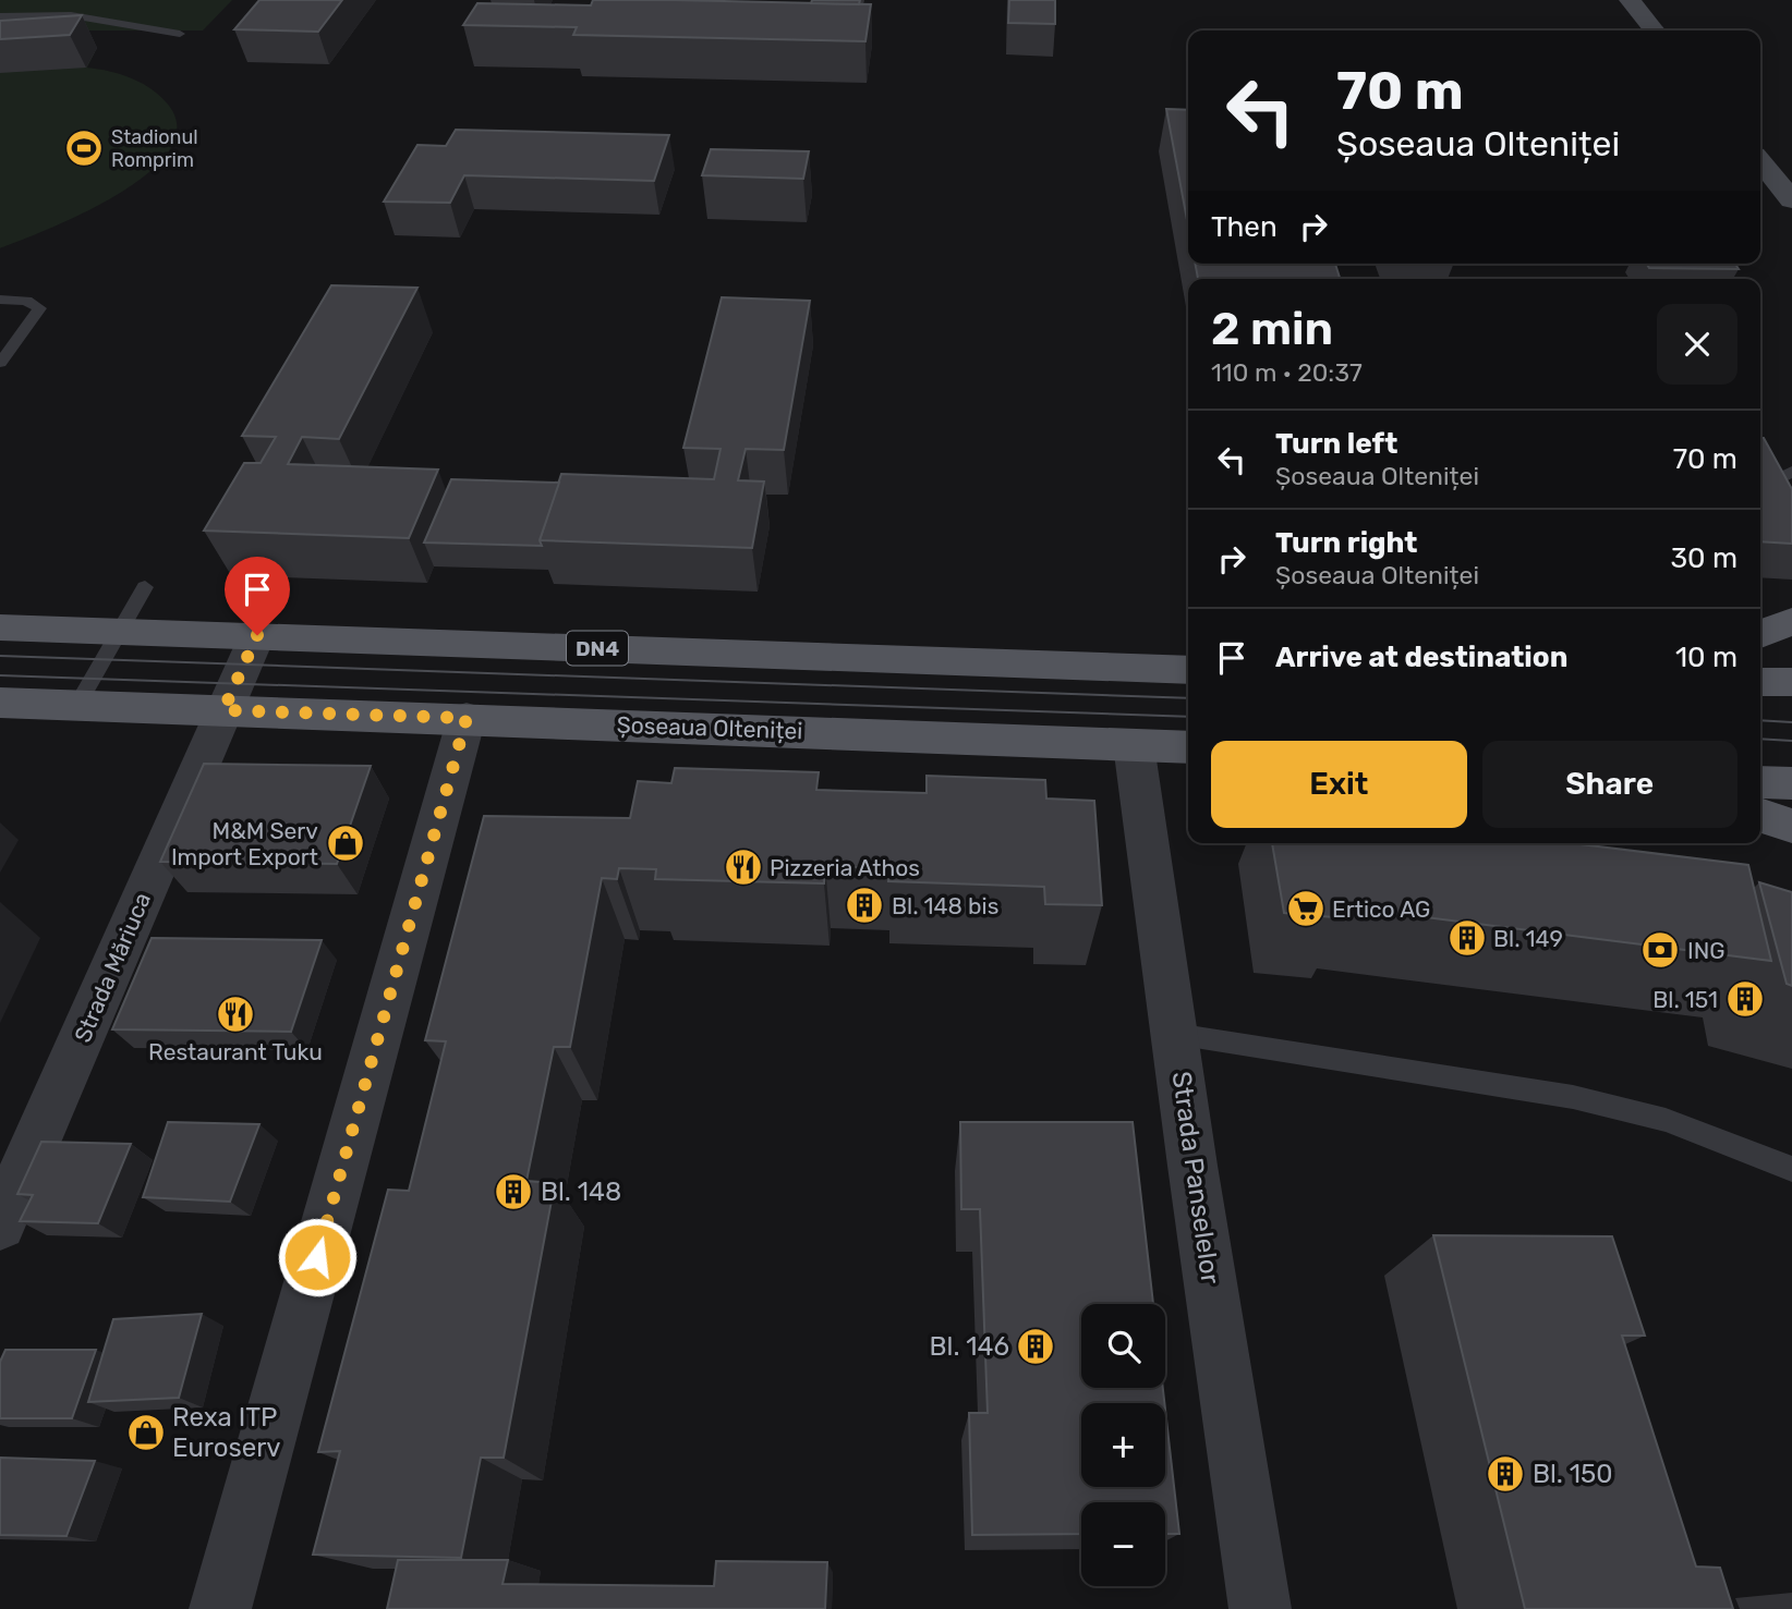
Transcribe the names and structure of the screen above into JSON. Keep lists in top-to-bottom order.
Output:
{
  "streets": {
    "main road": ["DN4", "Șoseaua Olteniței"],
    "street": ["Strada Măriuca", "Strada Panselelor"]
  },
  "crossings": [
    ["Șoseaua Olteniței", "Strada Măriuca"],
    ["Șoseaua Olteniței", "Strada Panselelor"]
  ],
  "places": {
    "sports": ["Stadionul Romprim"],
    "shop": ["M&M Serv Import Export", "Rexa ITP Euroserv"],
    "restaurant": ["Pizzeria Athos", "Restaurant Tuku"],
    "building": [
      "Bl. 148 bis",
      "Bl. 149",
      "Bl. 151",
      "Bl. 148",
      "Bl. 146",
      "Bl. 150"
    ],
    "supermarket": ["Ertico AG"],
    "bank": ["ING"]
  },
  "page": {
    "turn": ["70 m", "Șoseaua Olteniței"],
    "then": "Then",
    "heading": ["2 min", "110 m · 20:37"],
    "list": [
      {
        "name": "Turn left",
        "note": "Șoseaua Olteniței",
        "value": "70 m"
      },
      {
        "name": "Turn right",
        "note": "Șoseaua Olteniței",
        "value": "30 m"
      },
      {
        "name": "Arrive at destination",
        "value": "10 m"
      }
    ],
    "buttons": ["Exit", "Share"],
    "map_buttons": ["+", "−"]
  }
}
